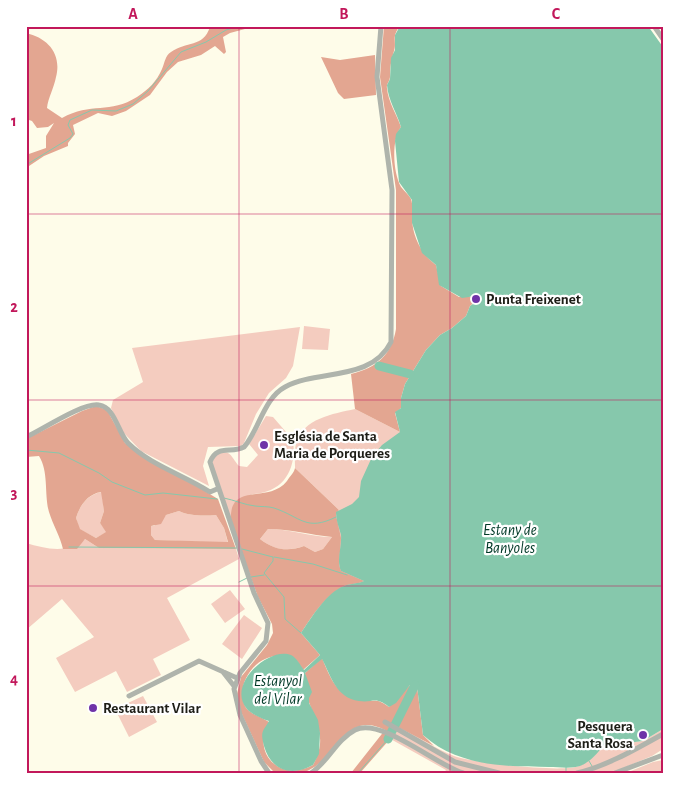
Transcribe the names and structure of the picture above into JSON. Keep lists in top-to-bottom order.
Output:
{
  "water": ["Estany de Banyoles", "Estanyol del Vilar"],
  "places": [
    "Punta Freixenet",
    "Església de Santa Maria de Porqueres",
    "Restaurant Vilar",
    "Pesquera Santa Rosa"
  ],
  "grid": {
    "columns": ["A", "B", "C"],
    "rows": [
      "1",
      "2",
      "3",
      "4"
    ]
  }
}
